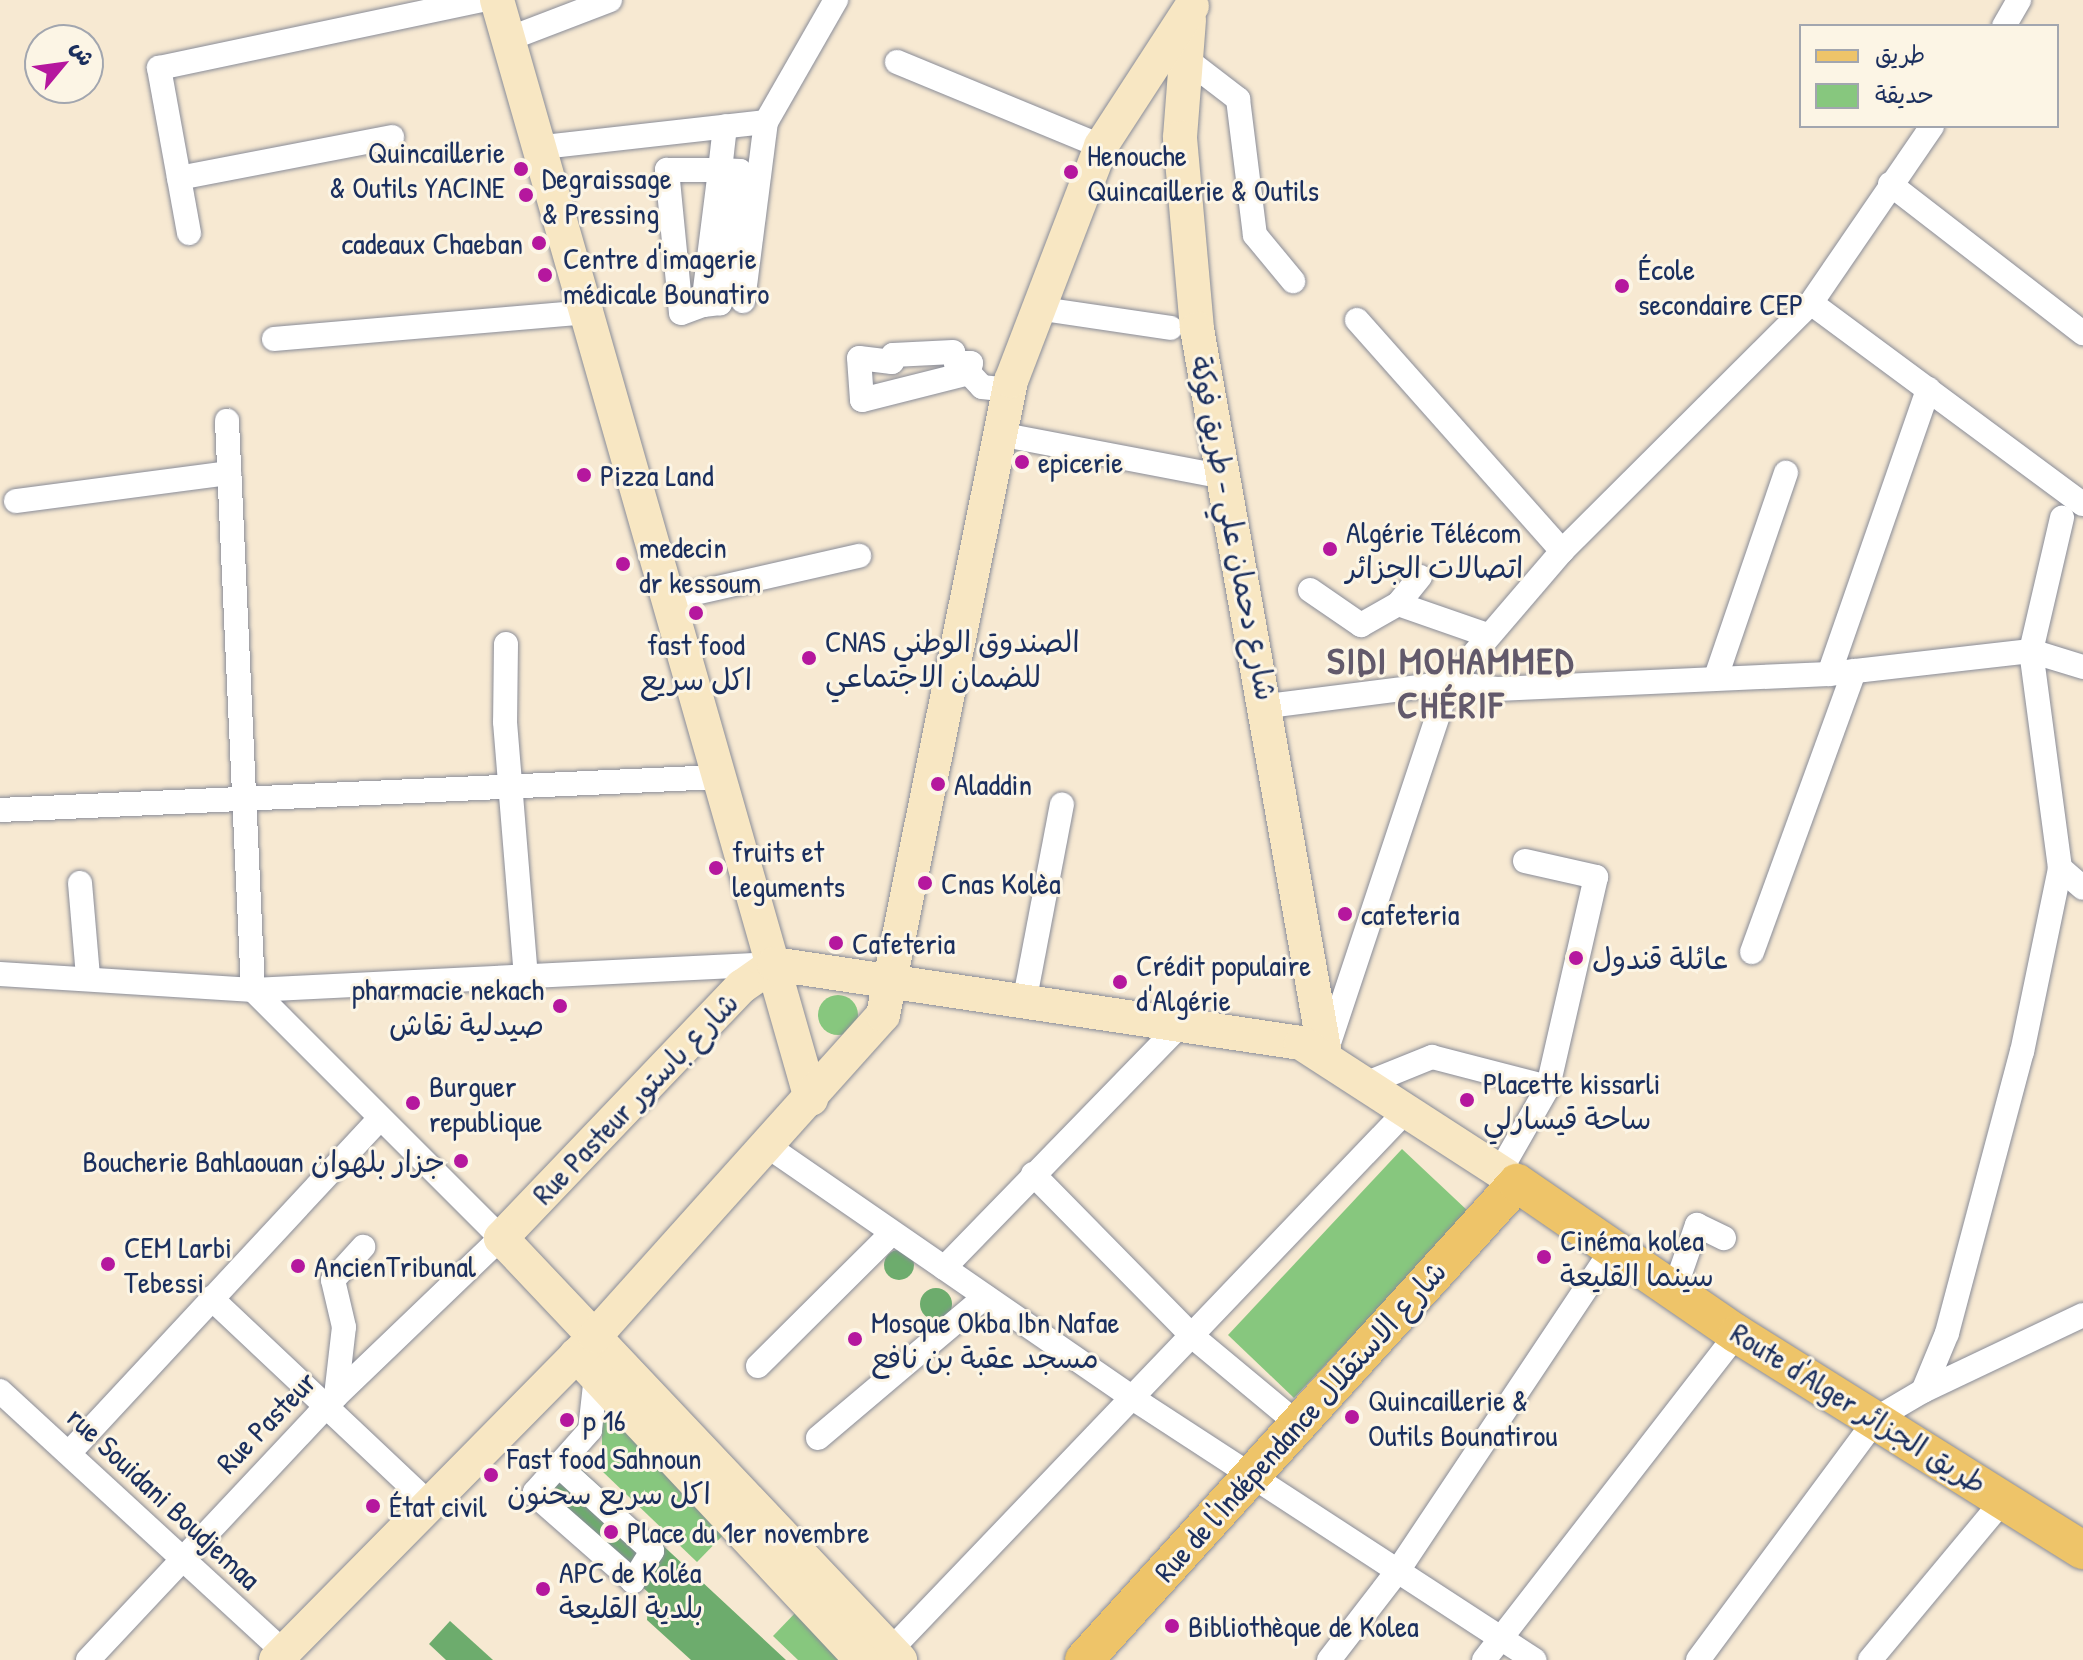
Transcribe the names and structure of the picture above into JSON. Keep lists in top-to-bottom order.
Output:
{
  "streets": {
    "main road": [
      "شارع دحمان علي - طريق فوكة",
      "Rue Pasteur شارع باستور",
      "Route d'Alger طريق الجزائر",
      "Rue de l'Indépendance شارع الاستقلال"
    ],
    "street": ["Rue Pasteur", "rue Souidani Boudjemaa"]
  },
  "crossings": [
    ["Rue Pasteur شارع باستور", "Rue Pasteur"],
    ["Route d'Alger طريق الجزائر", "Rue de l'Indépendance شارع الاستقلال"],
    ["Rue Pasteur", "rue Souidani Boudjemaa"]
  ],
  "districts": ["SIDI MOHAMMED CHÉRIF"],
  "places": [
    "Quincaillerie & Outils YACINE",
    "Henouche Quincaillerie & Outils",
    "Degraissage & Pressing",
    "cadeaux Chaeban",
    "Centre d'imagerie médicale Bounatiro",
    "École secondaire CEP",
    "epicerie",
    "Pizza Land",
    "Algérie Télécom اتصالات الجزائر",
    "medecin dr kessoum",
    "fast food اكل سريع",
    "CNAS الصندوق الوطني للضمان الاجتماعي",
    "Aladdin",
    "fruits et leguments",
    "Cnas Kolèa",
    "cafeteria",
    "Cafeteria",
    "عائلة قندول",
    "Crédit populaire d'Algérie",
    "pharmacie nekach صيدلية نقاش",
    "Placette kissarli ساحة قيسارلي",
    "Burguer republique",
    "Boucherie Bahlaouan جزار بلهوان",
    "Cinéma kolea سينما القليعة",
    "CEM Larbi Tebessi",
    "AncienTribunal",
    "Mosque Okba Ibn Nafae مسجد عقبة بن نافع",
    "Quincaillerie & Outils Bounatirou",
    "p 16",
    "Fast food Sahnoun اكل سريع سحنون",
    "État civil",
    "Place du 1er novembre",
    "APC de Koléa بلدية القليعة",
    "Bibliothèque de Kolea"
  ],
  "legend": ["طريق", "حديقة"],
  "north": "top right"
}
